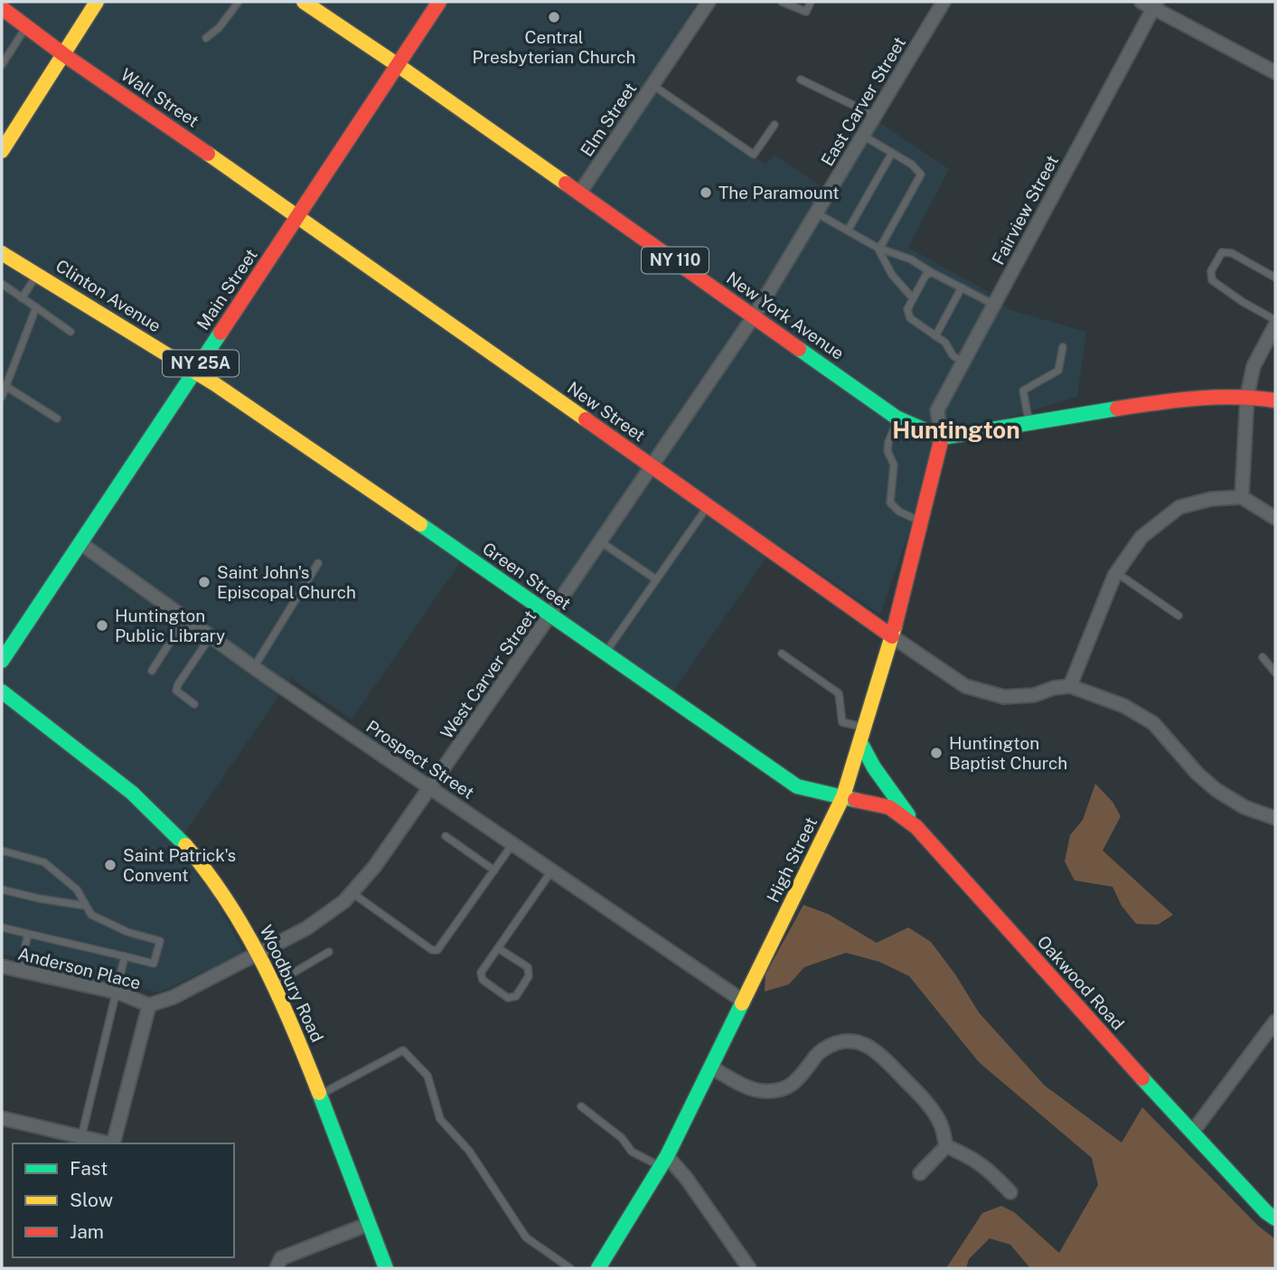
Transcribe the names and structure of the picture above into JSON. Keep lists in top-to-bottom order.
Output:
{
  "streets": {
    "main road": [
      "Wall Street",
      "NY 110",
      "Main Street",
      "Clinton Avenue",
      "New York Avenue",
      "NY 25A",
      "New Street",
      "Green Street",
      "High Street",
      "Oakwood Road",
      "Woodbury Road"
    ],
    "street": [
      "East Carver Street",
      "Elm Street",
      "Fairview Street",
      "West Carver Street",
      "Prospect Street",
      "Anderson Place"
    ]
  },
  "crossings": [
    ["Wall Street", "Main Street"],
    ["Wall Street", "New Street"],
    ["East Carver Street", "New York Avenue"],
    ["East Carver Street", "West Carver Street"],
    ["Elm Street", "New York Avenue"],
    ["Fairview Street", "New York Avenue"],
    ["Fairview Street", "High Street"],
    ["Main Street", "Clinton Avenue"],
    ["Main Street", "New York Avenue"],
    ["Main Street", "New Street"],
    ["Main Street", "Green Street"],
    ["Main Street", "Prospect Street"],
    ["Clinton Avenue", "Green Street"],
    ["New York Avenue", "West Carver Street"],
    ["New York Avenue", "High Street"],
    ["New Street", "West Carver Street"],
    ["New Street", "High Street"],
    ["Green Street", "West Carver Street"],
    ["Green Street", "High Street"],
    ["Green Street", "Oakwood Road"],
    ["West Carver Street", "Prospect Street"],
    ["West Carver Street", "Anderson Place"],
    ["West Carver Street", "Woodbury Road"],
    ["Prospect Street", "High Street"],
    ["High Street", "Oakwood Road"]
  ],
  "districts": ["Huntington"],
  "places": [
    "Central Presbyterian Church",
    "The Paramount",
    "Saint John's Episcopal Church",
    "Huntington Public Library",
    "Huntington Baptist Church",
    "Saint Patrick's Convent"
  ],
  "legend": ["Fast", "Slow", "Jam"]
}
